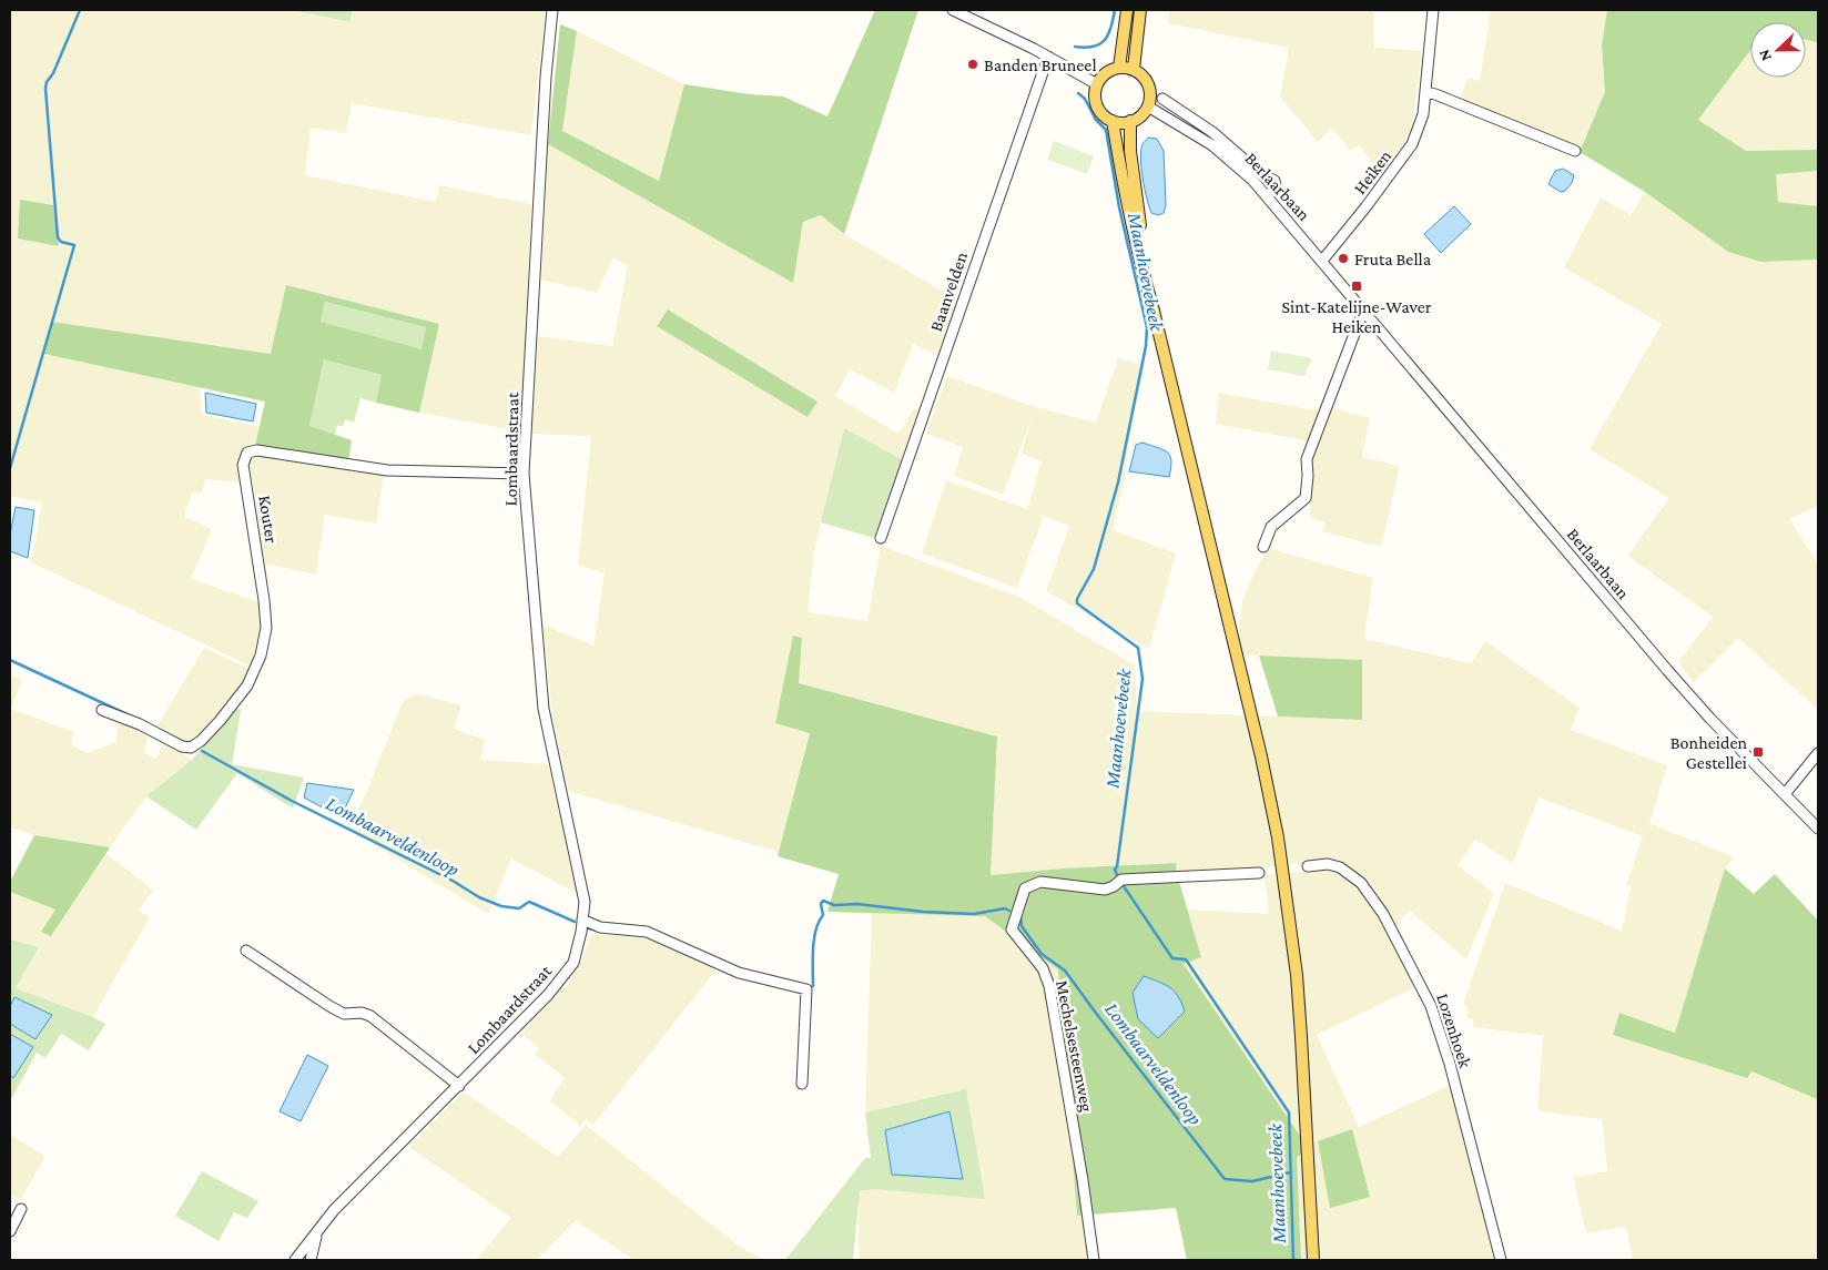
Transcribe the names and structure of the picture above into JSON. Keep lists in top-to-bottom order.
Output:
{
  "streets": {
    "street": [
      "Heiken",
      "Berlaarbaan",
      "Baanvelden",
      "Lombaardstraat",
      "Kouter",
      "Lozenhoek",
      "Mechelsesteenweg"
    ]
  },
  "crossings": [
    ["Heiken", "Berlaarbaan"],
    ["Lombaardstraat", "Kouter"]
  ],
  "water": ["Maanhoevebeek", "Lombaarveldenloop"],
  "places": {
    "other": ["Banden Bruneel", "Fruta Bella"],
    "transit": ["Sint-Katelijne-Waver Heiken", "Bonheiden Gestellei"]
  },
  "north": "left"
}
